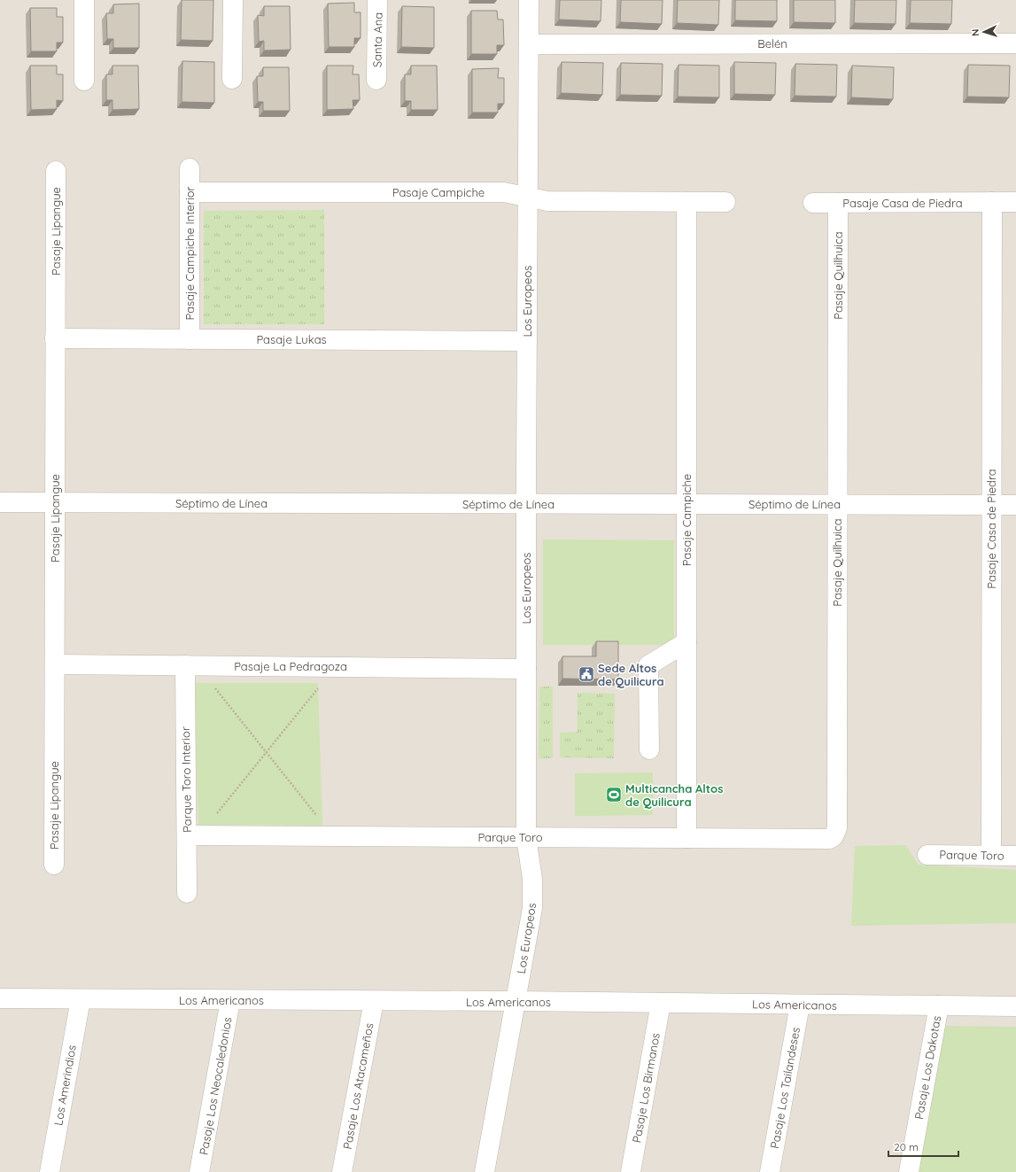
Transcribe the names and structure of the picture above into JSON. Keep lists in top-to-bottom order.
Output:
{
  "streets": {
    "street": [
      "Santa Ana",
      "Belén",
      "Pasaje Campiche",
      "Pasaje Casa de Piedra",
      "Pasaje Lipangue",
      "Pasaje Campiche Interior",
      "Pasaje Quilhuica",
      "Los Europeos",
      "Pasaje Lukas",
      "Séptimo de Línea",
      "Pasaje La Pedragoza",
      "Parque Toro Interior",
      "Parque Toro",
      "Los Americanos",
      "Pasaje Los Dakotas",
      "Los Amerindios",
      "Pasaje Los Neocaledonios",
      "Pasaje Los Atacameños",
      "Pasaje Los Birmanos",
      "Pasaje Los Tailandeses"
    ]
  },
  "crossings": [
    ["Belén", "Los Europeos"],
    ["Pasaje Campiche", "Pasaje Campiche Interior"],
    ["Pasaje Campiche", "Los Europeos"],
    ["Pasaje Campiche", "Séptimo de Línea"],
    ["Pasaje Campiche", "Parque Toro"],
    ["Pasaje Casa de Piedra", "Pasaje Quilhuica"],
    ["Pasaje Casa de Piedra", "Séptimo de Línea"],
    ["Pasaje Casa de Piedra", "Parque Toro"],
    ["Pasaje Lipangue", "Pasaje Lukas"],
    ["Pasaje Lipangue", "Séptimo de Línea"],
    ["Pasaje Lipangue", "Pasaje La Pedragoza"],
    ["Pasaje Campiche Interior", "Pasaje Lukas"],
    ["Pasaje Quilhuica", "Séptimo de Línea"],
    ["Pasaje Quilhuica", "Parque Toro"],
    ["Los Europeos", "Pasaje Lukas"],
    ["Los Europeos", "Séptimo de Línea"],
    ["Los Europeos", "Pasaje La Pedragoza"],
    ["Los Europeos", "Parque Toro"],
    ["Los Europeos", "Los Americanos"],
    ["Pasaje La Pedragoza", "Parque Toro Interior"],
    ["Parque Toro Interior", "Parque Toro"],
    ["Los Americanos", "Pasaje Los Dakotas"],
    ["Los Americanos", "Los Amerindios"],
    ["Los Americanos", "Pasaje Los Neocaledonios"],
    ["Los Americanos", "Pasaje Los Atacameños"],
    ["Los Americanos", "Pasaje Los Birmanos"],
    ["Los Americanos", "Pasaje Los Tailandeses"]
  ],
  "places": {
    "public building": ["Sede Altos de Quilicura"],
    "sports": ["Multicancha Altos de Quilicura"]
  },
  "scale_bar": "20 m",
  "north": "left"
}
